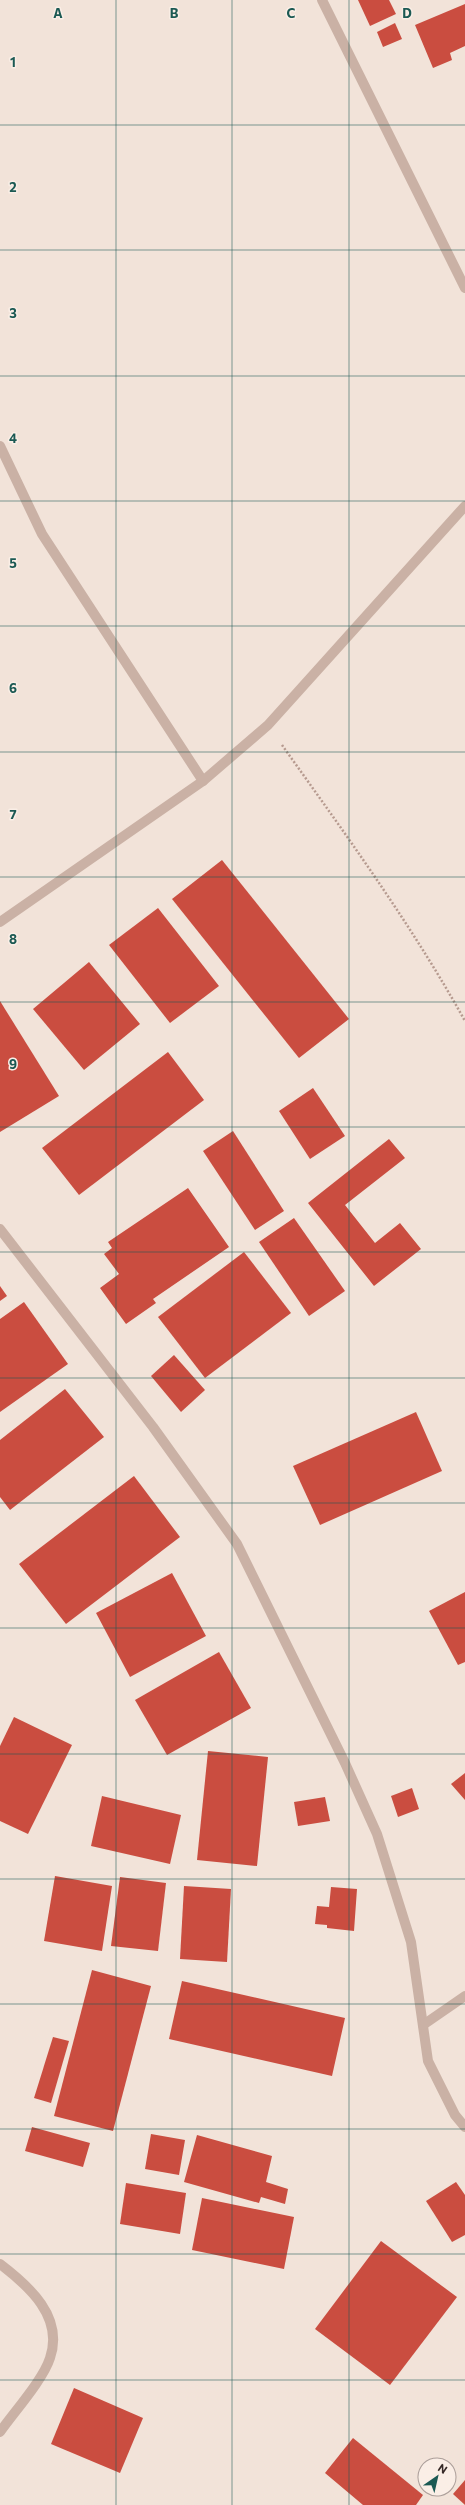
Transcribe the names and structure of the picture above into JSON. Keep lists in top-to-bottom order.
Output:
{
  "north": "top right",
  "grid": {
    "columns": [
      "A",
      "B",
      "C",
      "D"
    ],
    "rows": [
      "1",
      "2",
      "3",
      "4",
      "5",
      "6",
      "7",
      "8",
      "9"
    ]
  }
}
